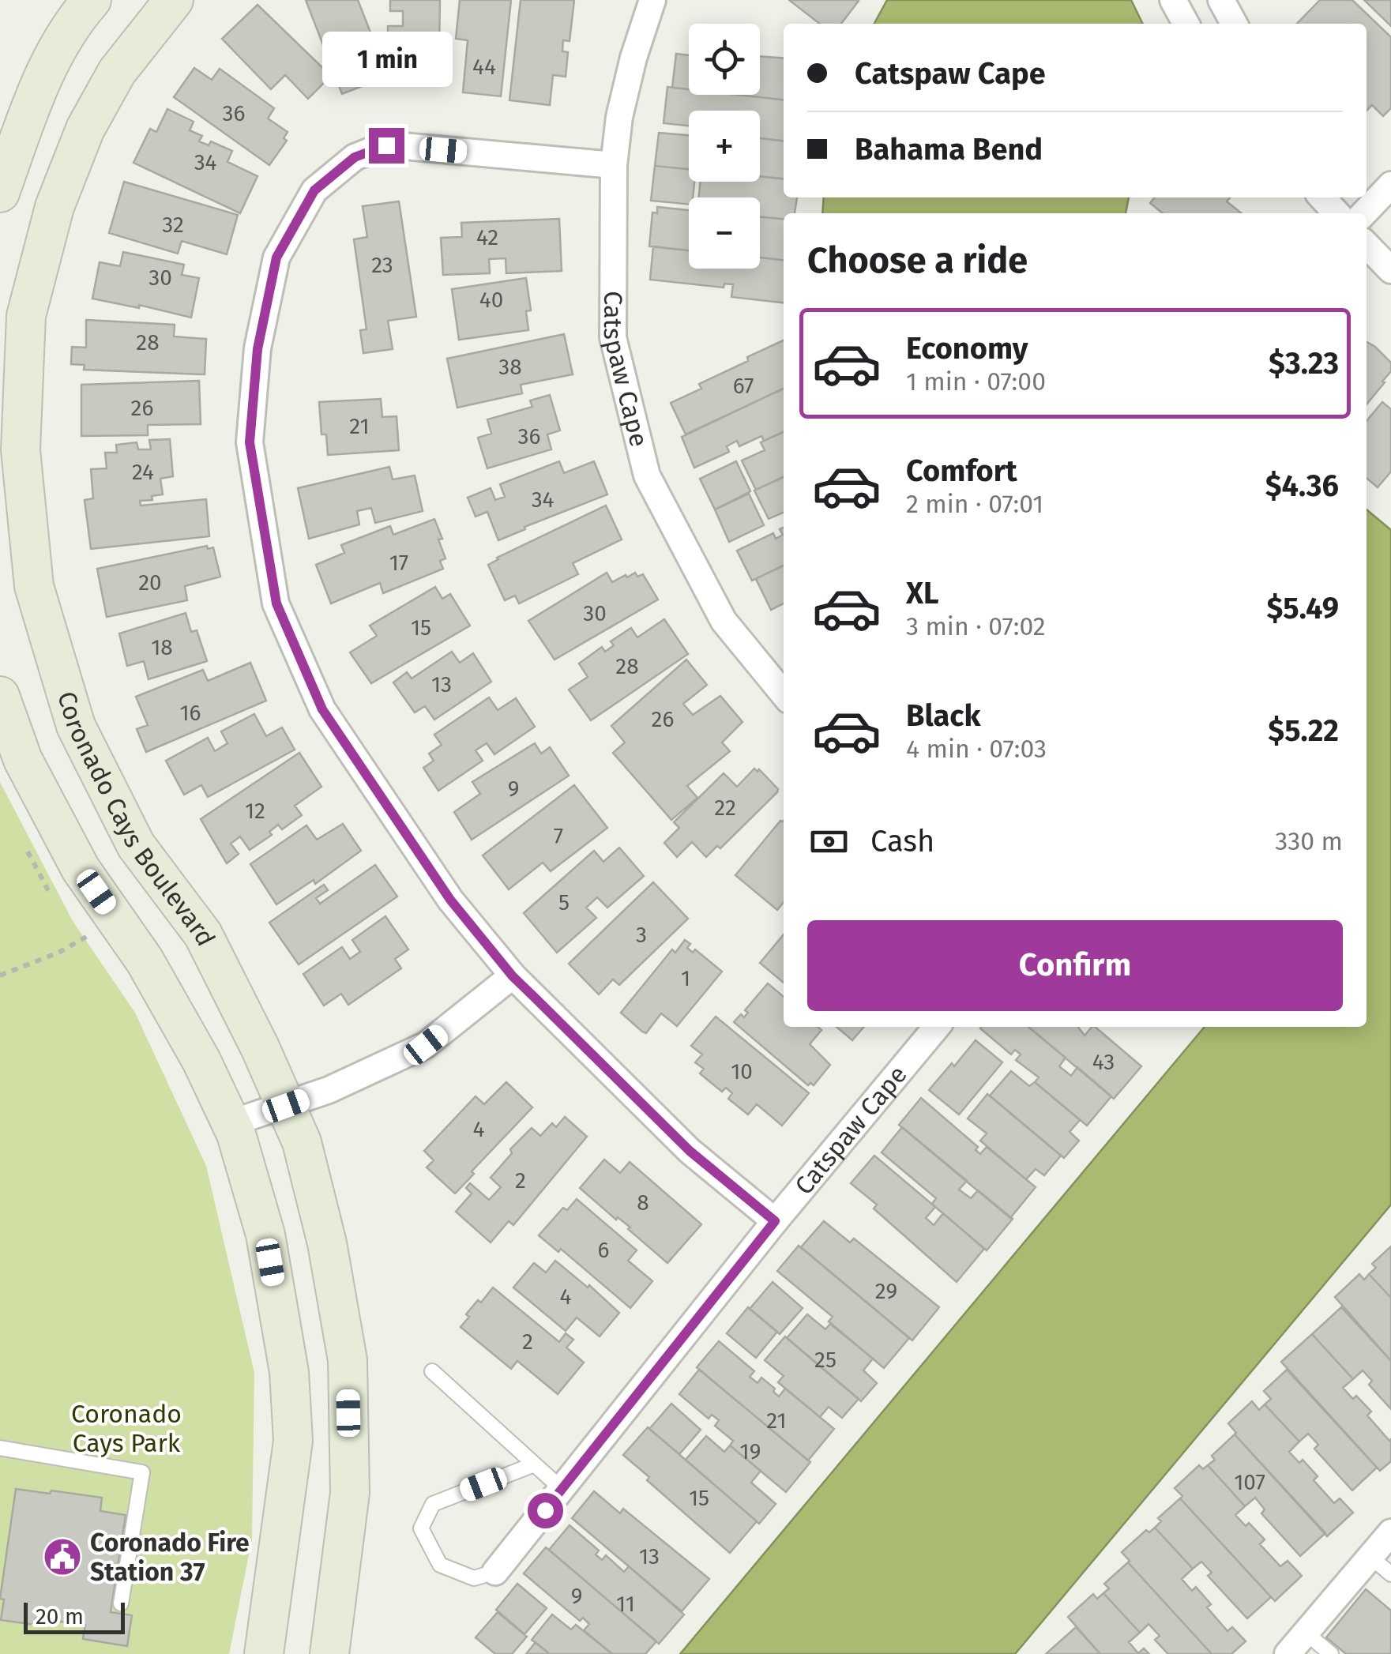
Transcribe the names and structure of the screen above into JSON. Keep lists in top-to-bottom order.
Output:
{
  "streets": {
    "street": ["Catspaw Cape", "Coronado Cays Boulevard"]
  },
  "parks": ["Coronado Cays Park"],
  "places": {
    "public building": ["Coronado Fire Station 37"]
  },
  "house_numbers": [
    "44",
    "36",
    "34",
    "32",
    "42",
    "23",
    "30",
    "40",
    "28",
    "38",
    "67",
    "26",
    "21",
    "36",
    "24",
    "34",
    "17",
    "20",
    "30",
    "15",
    "18",
    "28",
    "13",
    "16",
    "26",
    "9",
    "22",
    "12",
    "7",
    "5",
    "3",
    "1",
    "43",
    "10",
    "4",
    "2",
    "8",
    "6",
    "29",
    "4",
    "2",
    "25",
    "21",
    "19",
    "107",
    "15",
    "13",
    "9",
    "11"
  ],
  "scale_bar": "20 m",
  "page": {
    "map_buttons": ["+", "−"],
    "banner": ["Catspaw Cape", "Bahama Bend"],
    "bubble": "1 min",
    "heading": "Choose a ride",
    "list": [
      {
        "name": "Economy",
        "note": "1 min · 07:00",
        "value": "$3.23"
      },
      {
        "name": "Comfort",
        "note": "2 min · 07:01",
        "value": "$4.36"
      },
      {
        "name": "XL",
        "note": "3 min · 07:02",
        "value": "$5.49"
      },
      {
        "name": "Black",
        "note": "4 min · 07:03",
        "value": "$5.22"
      }
    ],
    "pay": ["Cash", "330 m"],
    "buttons": "Confirm",
    "scale": "20 m"
  }
}
